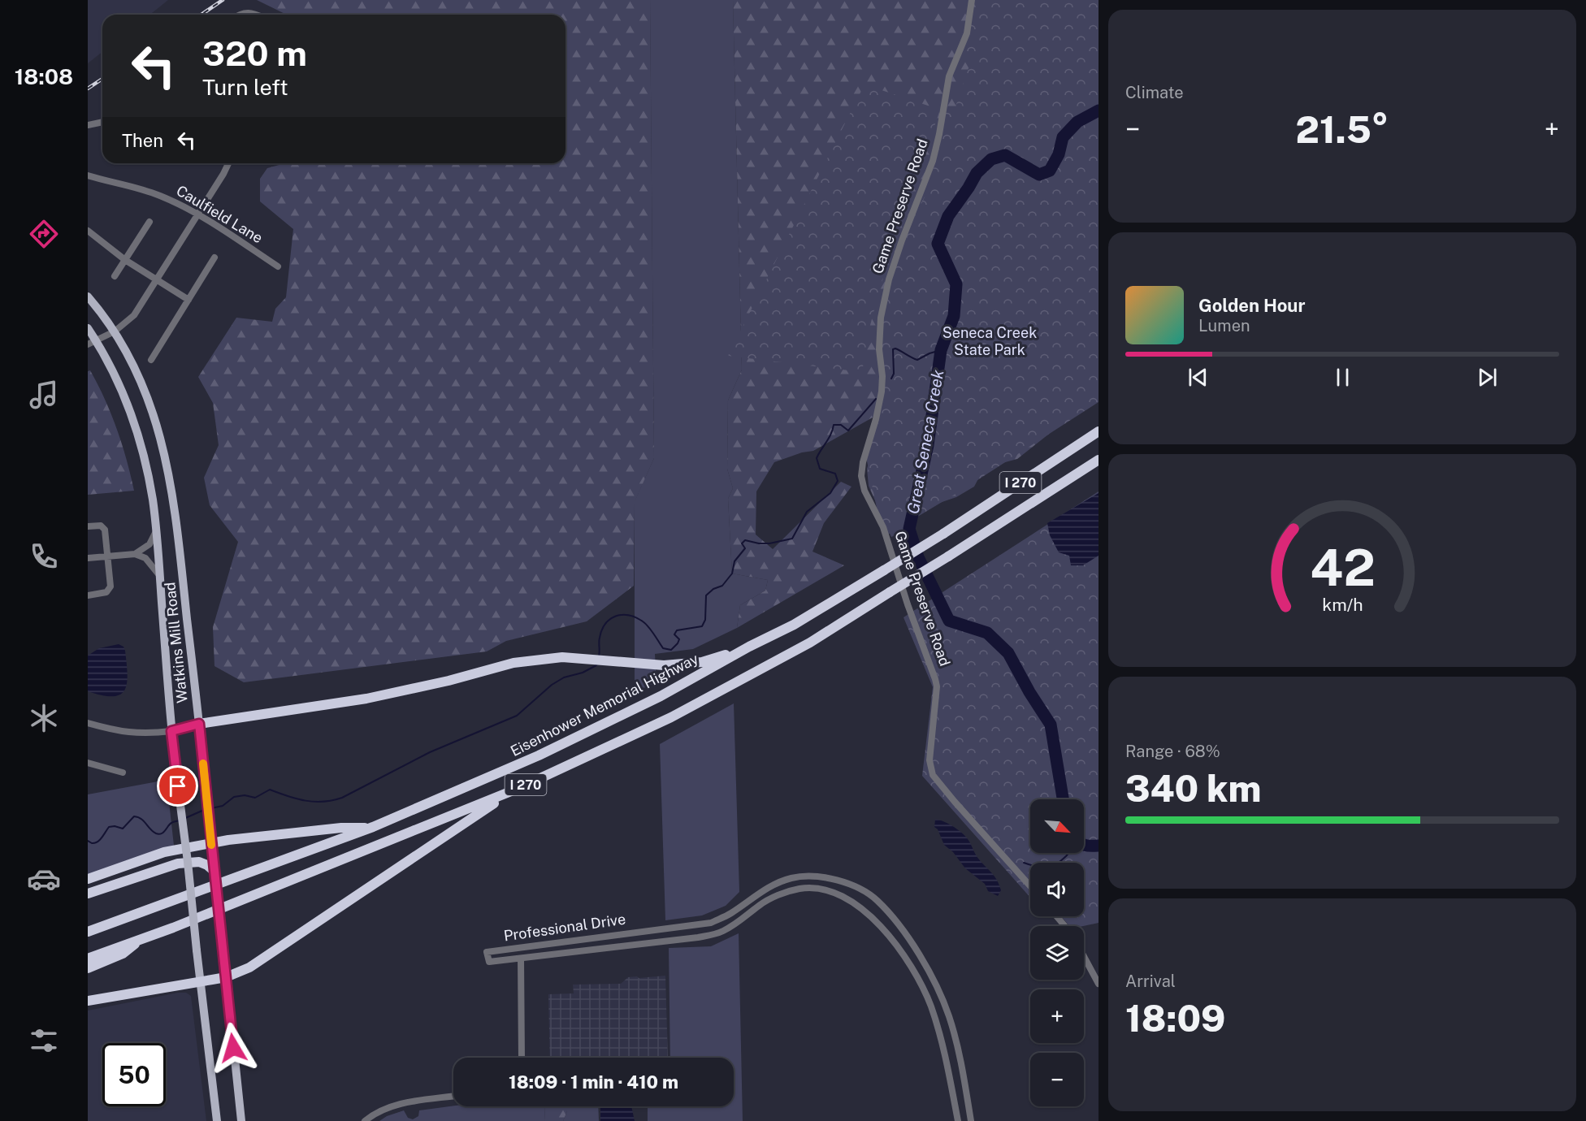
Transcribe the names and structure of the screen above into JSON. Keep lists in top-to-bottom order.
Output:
{
  "streets": {
    "highway": ["I 270", "Eisenhower Memorial Highway"],
    "main road": ["Watkins Mill Road"],
    "street": ["Game Preserve Road", "Caulfield Lane", "Professional Drive"]
  },
  "water": ["Great Seneca Creek"],
  "parks": ["Seneca Creek State Park"],
  "north": "bottom right",
  "page": {
    "tabs": "18:08",
    "tile": [
      "Climate",
      ["Range · 68%", "340 km"],
      ["Arrival", "18:09"]
    ],
    "turn": ["320 m", "Turn left"],
    "heat": ["−", "21.5°", "+"],
    "then": "Then",
    "song": ["Golden Hour", "Lumen"],
    "map_buttons": ["+", "−"],
    "limit": "50",
    "trip": "18:09 · 1 min · 410 m",
    "gauge": ["42", "km/h"]
  }
}
